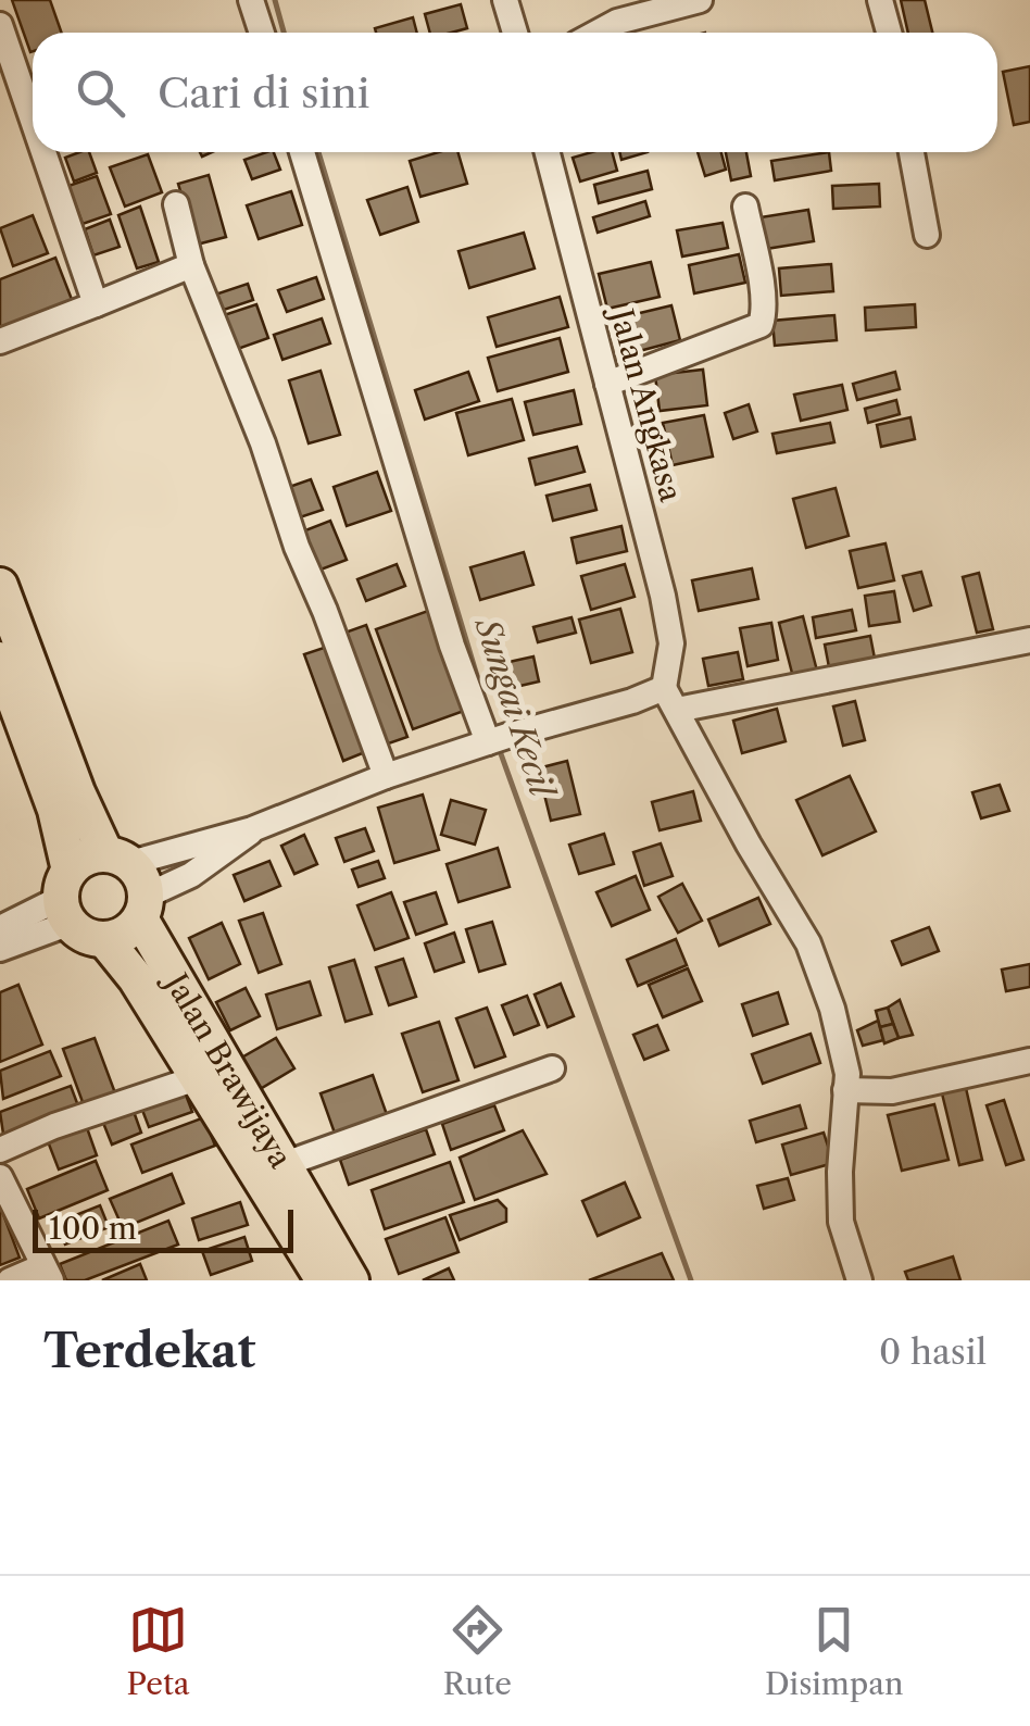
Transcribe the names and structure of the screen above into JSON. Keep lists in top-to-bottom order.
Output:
{
  "streets": {
    "highway": ["Jalan Brawijaya"],
    "street": ["Jalan Angkasa"]
  },
  "water": ["Sungai Kecil"],
  "scale_bar": "100 m",
  "page": {
    "search": "Cari di sini",
    "scale": "100 m",
    "heading": ["Terdekat", "0 hasil"],
    "nav": ["Peta", "Rute", "Disimpan"]
  }
}
